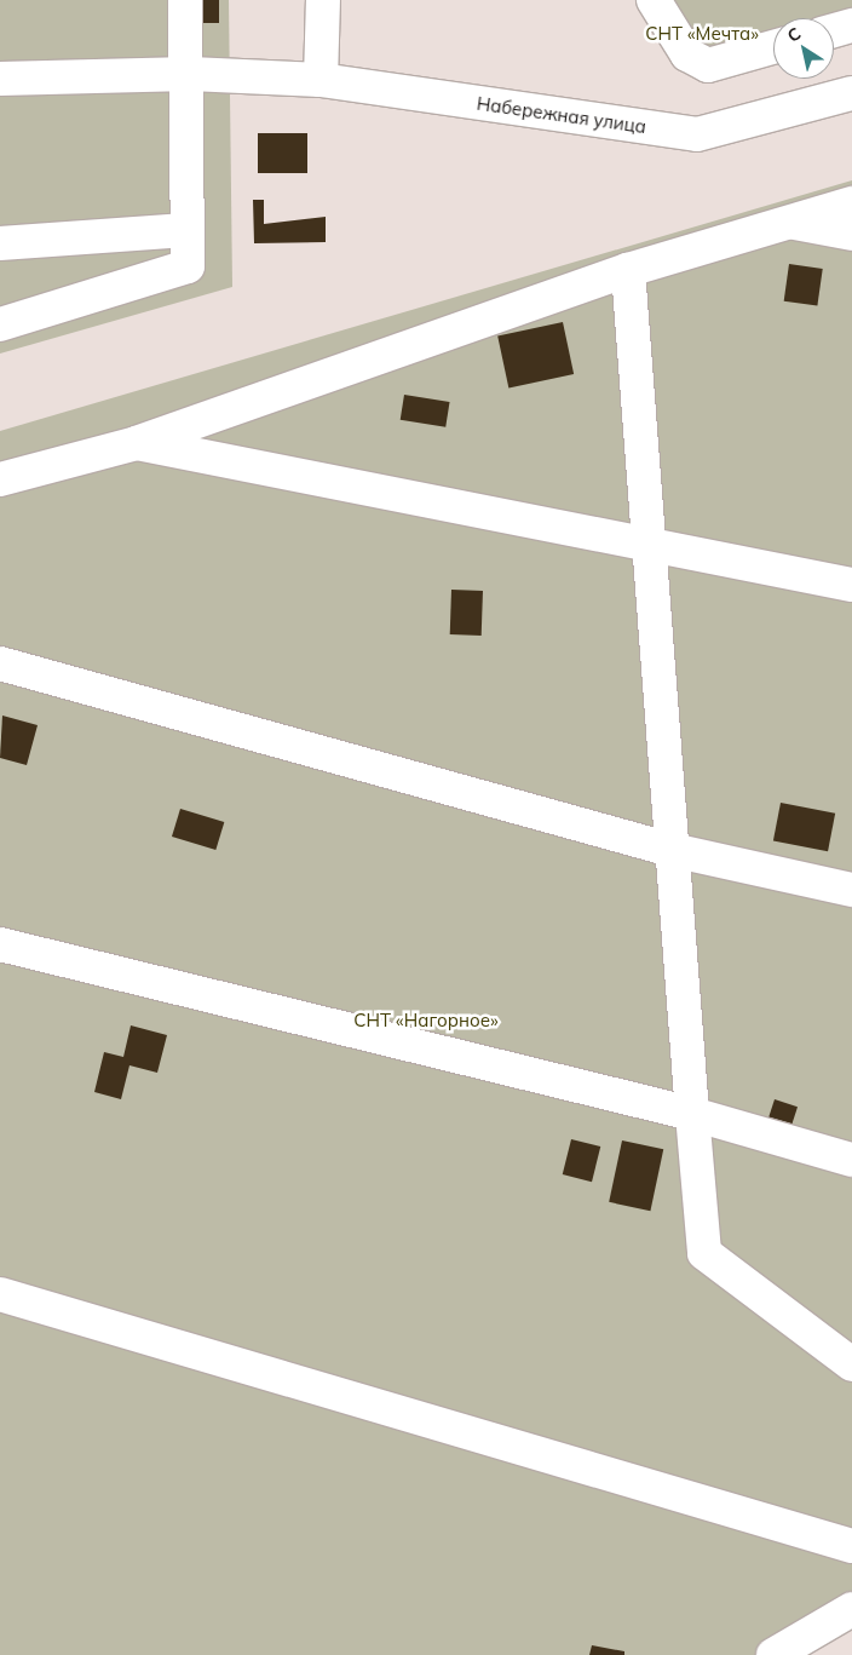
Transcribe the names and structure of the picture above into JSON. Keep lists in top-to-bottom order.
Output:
{
  "streets": {
    "street": ["Набережная улица"]
  },
  "parks": ["СНТ «Мечта»", "СНТ «Нагорное»"],
  "north": "top left"
}
